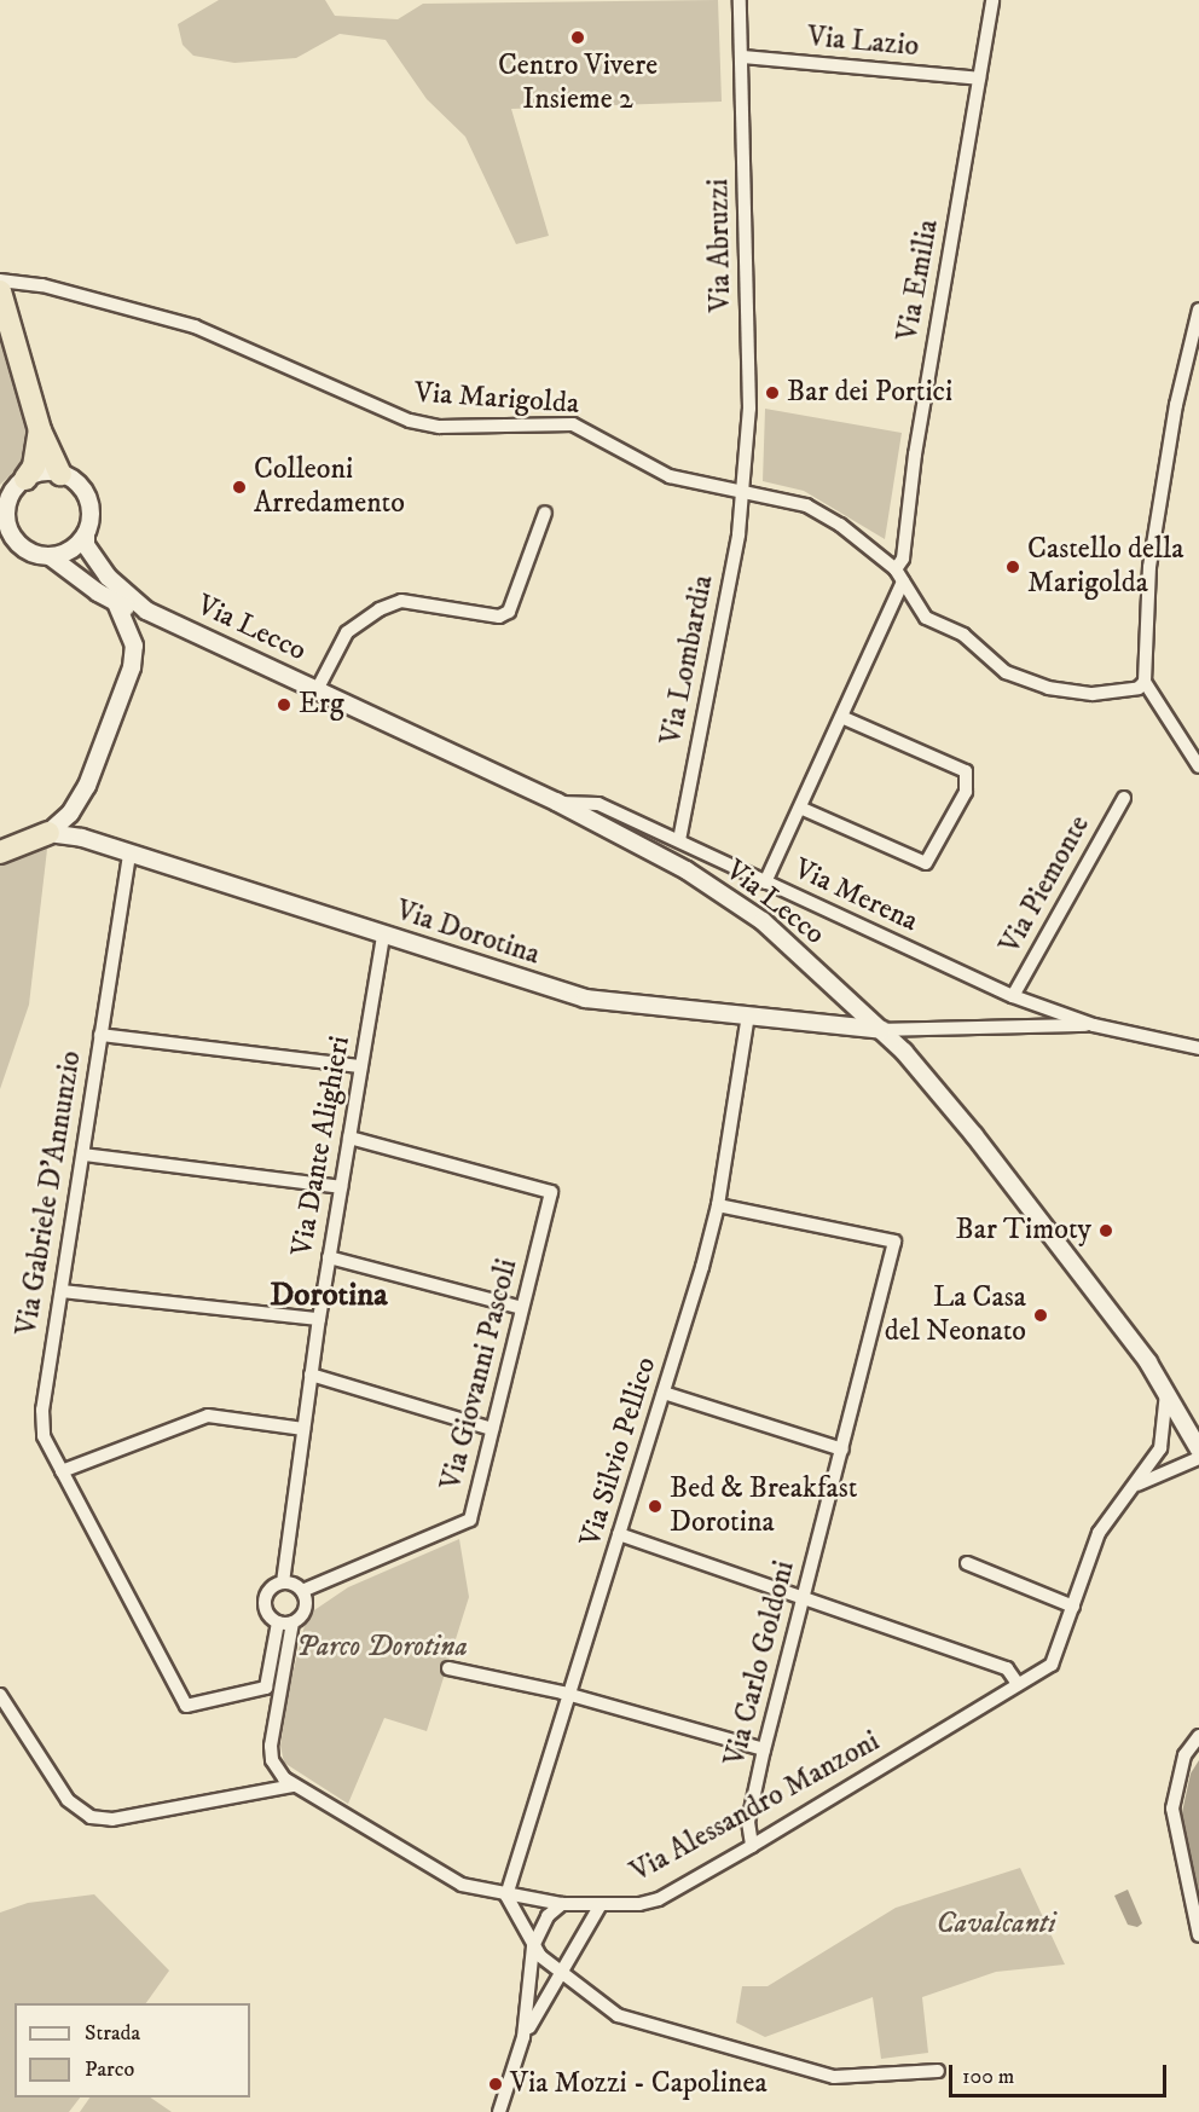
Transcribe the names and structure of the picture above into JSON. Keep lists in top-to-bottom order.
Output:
{
  "streets": {
    "main road": ["Via Lecco", "Via Dorotina"],
    "street": [
      "Via Lazio",
      "Via Abruzzi",
      "Via Emilia",
      "Via Marigolda",
      "Via Lombardia",
      "Via Piemonte",
      "Via Merena",
      "Via Dante Alighieri",
      "Via Gabriele D'Annunzio",
      "Via Giovanni Pascoli",
      "Via Silvio Pellico",
      "Via Carlo Goldoni",
      "Via Alessandro Manzoni"
    ]
  },
  "crossings": [
    ["Via Lazio", "Via Abruzzi"],
    ["Via Lazio", "Via Emilia"],
    ["Via Abruzzi", "Via Marigolda"],
    ["Via Abruzzi", "Via Lombardia"],
    ["Via Emilia", "Via Marigolda"],
    ["Via Emilia", "Via Merena"],
    ["Via Marigolda", "Via Lombardia"],
    ["Via Lecco", "Via Merena"],
    ["Via Lecco", "Via Dorotina"],
    ["Via Lecco", "Via Alessandro Manzoni"],
    ["Via Lombardia", "Via Merena"],
    ["Via Piemonte", "Via Merena"],
    ["Via Merena", "Via Dorotina"],
    ["Via Dorotina", "Via Dante Alighieri"],
    ["Via Dorotina", "Via Gabriele D'Annunzio"],
    ["Via Dorotina", "Via Silvio Pellico"],
    ["Via Dante Alighieri", "Via Gabriele D'Annunzio"],
    ["Via Dante Alighieri", "Via Giovanni Pascoli"],
    ["Via Dante Alighieri", "Via Alessandro Manzoni"],
    ["Via Gabriele D'Annunzio", "Via Giovanni Pascoli"],
    ["Via Gabriele D'Annunzio", "Via Alessandro Manzoni"],
    ["Via Giovanni Pascoli", "Via Alessandro Manzoni"],
    ["Via Silvio Pellico", "Via Carlo Goldoni"],
    ["Via Silvio Pellico", "Via Alessandro Manzoni"],
    ["Via Carlo Goldoni", "Via Alessandro Manzoni"]
  ],
  "districts": ["Dorotina"],
  "parks": ["Parco Dorotina", "Cavalcanti"],
  "places": [
    "Centro Vivere Insieme 2",
    "Bar dei Portici",
    "Colleoni Arredamento",
    "Castello della Marigolda",
    "Erg",
    "Bar Timoty",
    "La Casa del Neonato",
    "Bed & Breakfast Dorotina",
    "Via Mozzi - Capolinea"
  ],
  "legend": ["Strada", "Parco"],
  "scale_bar": "100 m"
}
